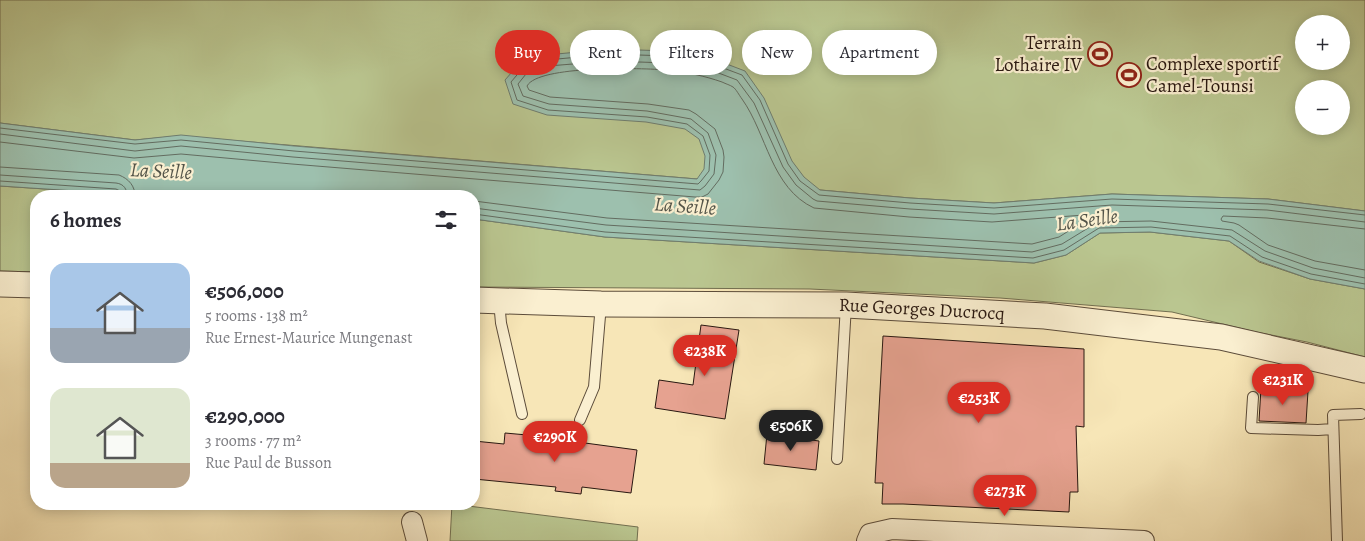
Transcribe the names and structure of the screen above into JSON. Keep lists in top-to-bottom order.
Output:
{
  "streets": {
    "street": ["Rue Georges Ducrocq"]
  },
  "water": ["La Seille"],
  "places": {
    "sports": ["Terrain Lothaire IV", "Complexe sportif Camel-Tounsi"]
  },
  "page": {
    "map_buttons": ["+", "−"],
    "chip": [
      "Buy",
      "Rent",
      "Filters",
      "New",
      "Apartment"
    ],
    "heading": "6 homes",
    "list": [
      {
        "name": "€506,000",
        "note": "5 rooms · 138 m² · Rue Ernest-Maurice Mungenast"
      },
      {
        "name": "€290,000",
        "note": "3 rooms · 77 m² · Rue Paul de Busson"
      }
    ],
    "price": [
      "€238K",
      "€231K",
      "€253K",
      "€506K",
      "€290K",
      "€273K"
    ]
  }
}
